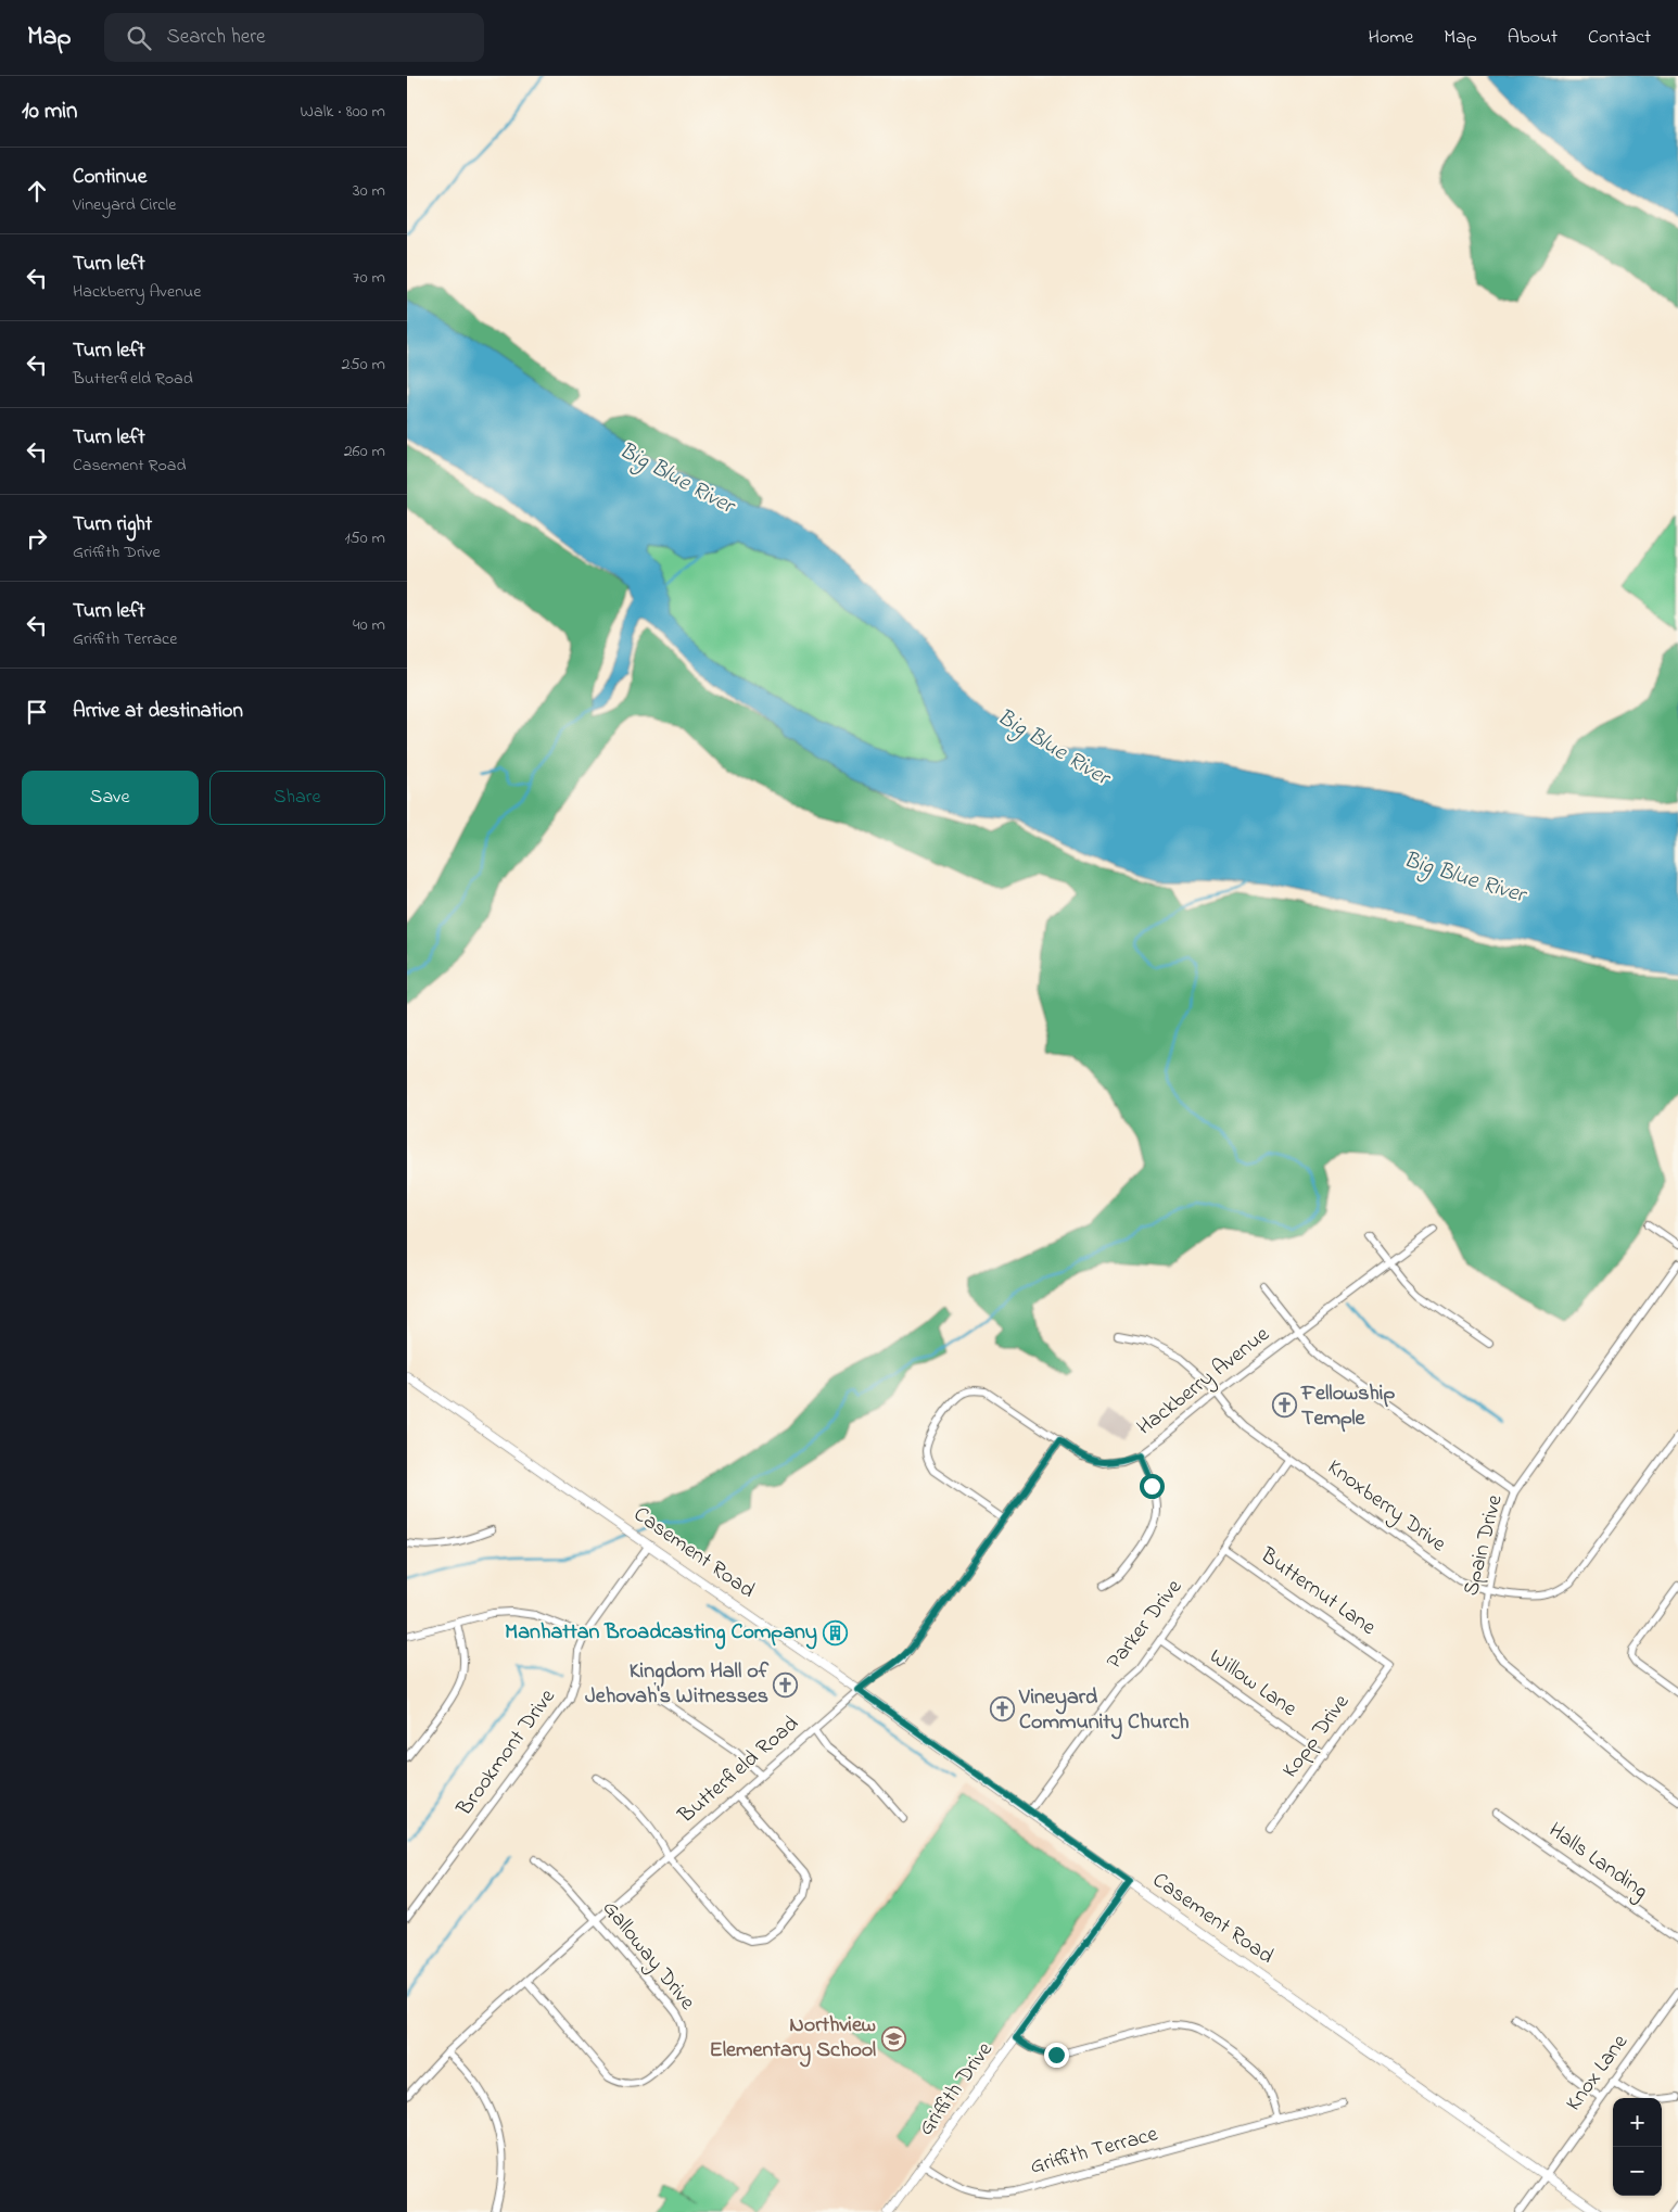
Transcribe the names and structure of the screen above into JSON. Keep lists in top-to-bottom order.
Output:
{
  "streets": {
    "street": [
      "Hackberry Avenue",
      "Knoxberry Drive",
      "Spain Drive",
      "Casement Road",
      "Butternut Lane",
      "Parker Drive",
      "Willow Lane",
      "Kopp Drive",
      "Brookmont Drive",
      "Butterfield Road",
      "Halls Landing",
      "Galloway Drive",
      "Knox Lane",
      "Griffith Drive",
      "Griffith Terrace"
    ]
  },
  "crossings": [
    ["Hackberry Avenue", "Knoxberry Drive"],
    ["Hackberry Avenue", "Butterfield Road"],
    ["Knoxberry Drive", "Spain Drive"],
    ["Knoxberry Drive", "Parker Drive"],
    ["Casement Road", "Parker Drive"],
    ["Casement Road", "Brookmont Drive"],
    ["Casement Road", "Butterfield Road"],
    ["Casement Road", "Knox Lane"],
    ["Casement Road", "Griffith Drive"],
    ["Butternut Lane", "Parker Drive"],
    ["Butternut Lane", "Kopp Drive"],
    ["Parker Drive", "Willow Lane"],
    ["Willow Lane", "Kopp Drive"],
    ["Butterfield Road", "Galloway Drive"],
    ["Griffith Drive", "Griffith Terrace"]
  ],
  "water": ["Big Blue River"],
  "places": {
    "church": ["Fellowship Temple", "Kingdom Hall of Jehovah's Witnesses", "Vineyard Community Church"],
    "building": ["Manhattan Broadcasting Company"],
    "school or university": ["Northview Elementary School"]
  },
  "page": {
    "header": "Map",
    "search": "Search here",
    "nav": [
      "Home",
      "Map",
      "About",
      "Contact"
    ],
    "heading": ["10 min", "Walk · 800 m"],
    "list": [
      ["Continue", "Vineyard Circle", "30 m"],
      ["Turn left", "Hackberry Avenue", "70 m"],
      ["Turn left", "Butterfield Road", "250 m"],
      ["Turn left", "Casement Road", "260 m"],
      ["Turn right", "Griffith Drive", "150 m"],
      ["Turn left", "Griffith Terrace", "40 m"],
      "Arrive at destination"
    ],
    "buttons": ["Save", "Share"],
    "map_buttons": ["+", "−"]
  }
}
